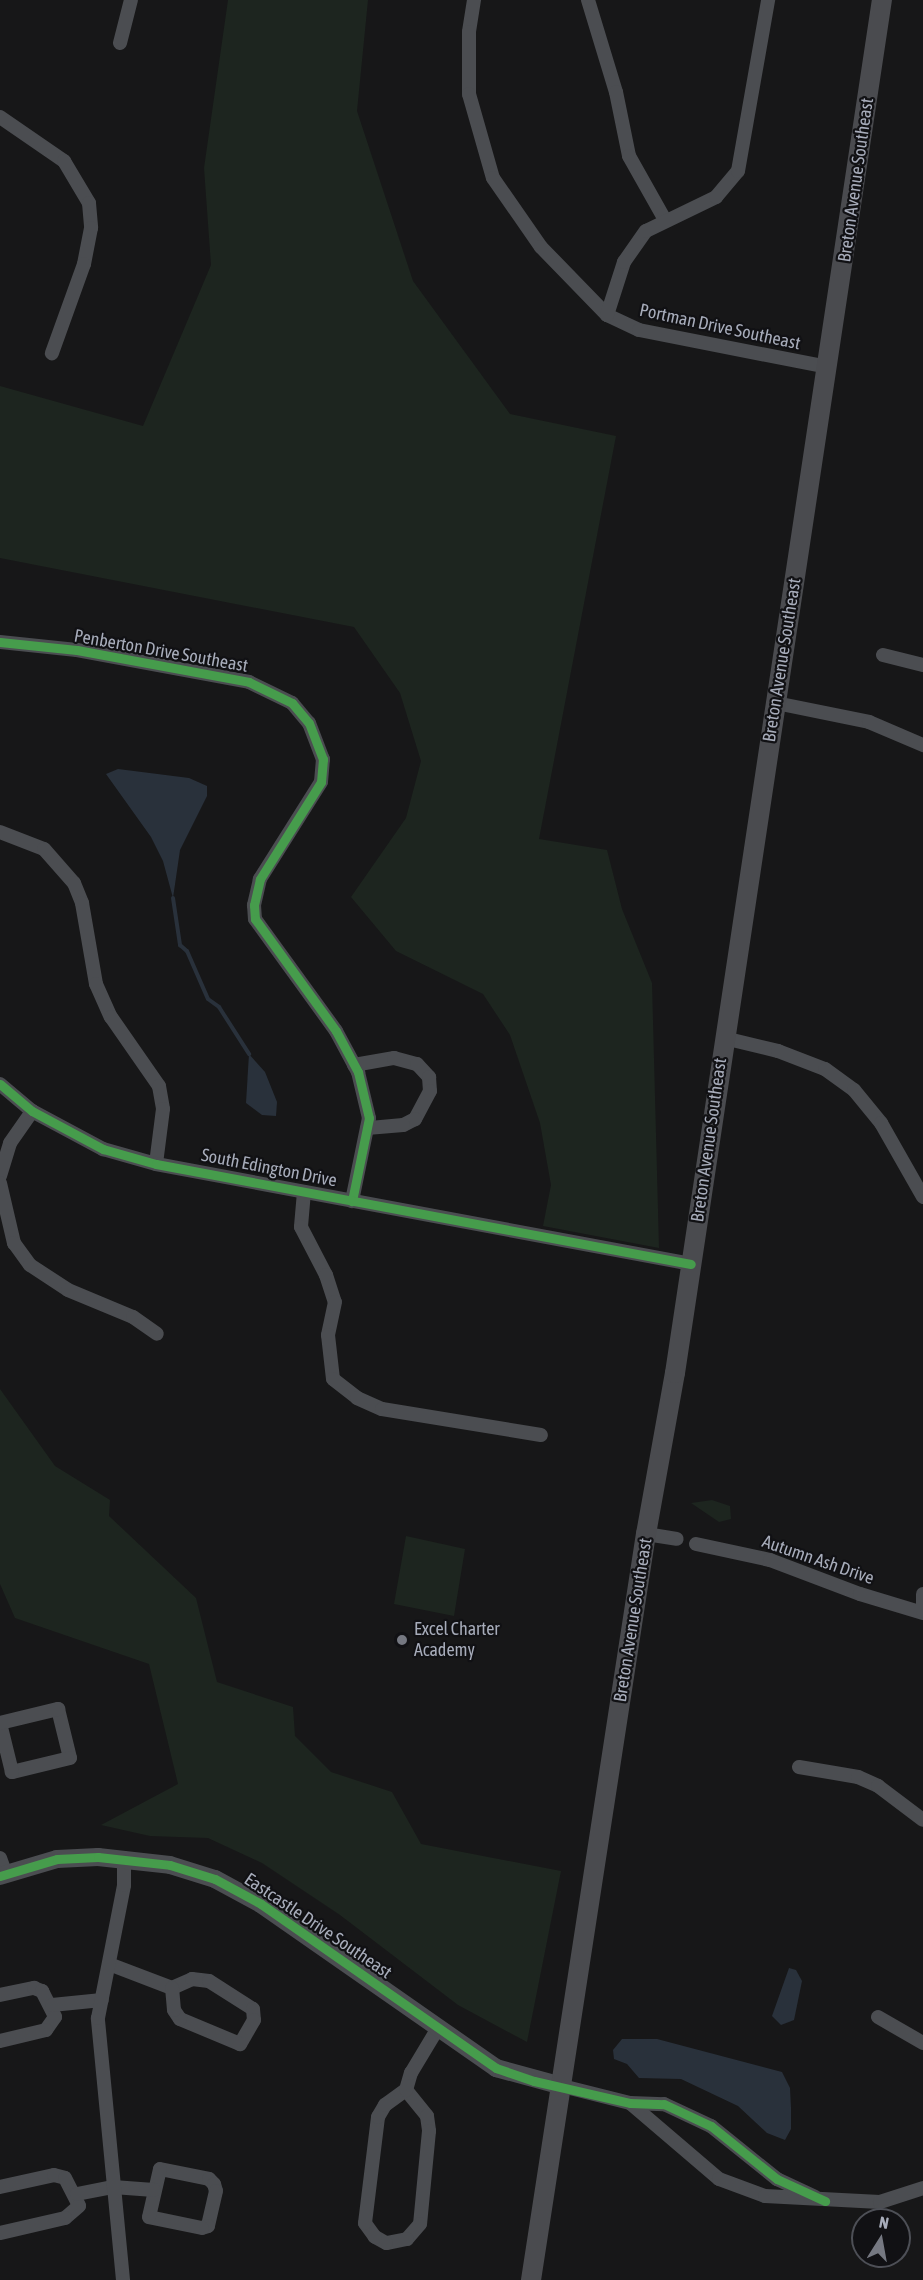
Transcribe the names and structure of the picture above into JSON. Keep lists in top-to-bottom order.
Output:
{
  "streets": {
    "main road": ["Breton Avenue Southeast"],
    "street": [
      "Portman Drive Southeast",
      "Penberton Drive Southeast",
      "South Edington Drive",
      "Autumn Ash Drive",
      "Eastcastle Drive Southeast"
    ]
  },
  "crossings": [
    ["Breton Avenue Southeast", "Portman Drive Southeast"],
    ["Breton Avenue Southeast", "South Edington Drive"],
    ["Breton Avenue Southeast", "Eastcastle Drive Southeast"],
    ["Penberton Drive Southeast", "South Edington Drive"]
  ],
  "places": ["Excel Charter Academy"],
  "north": "top"
}
